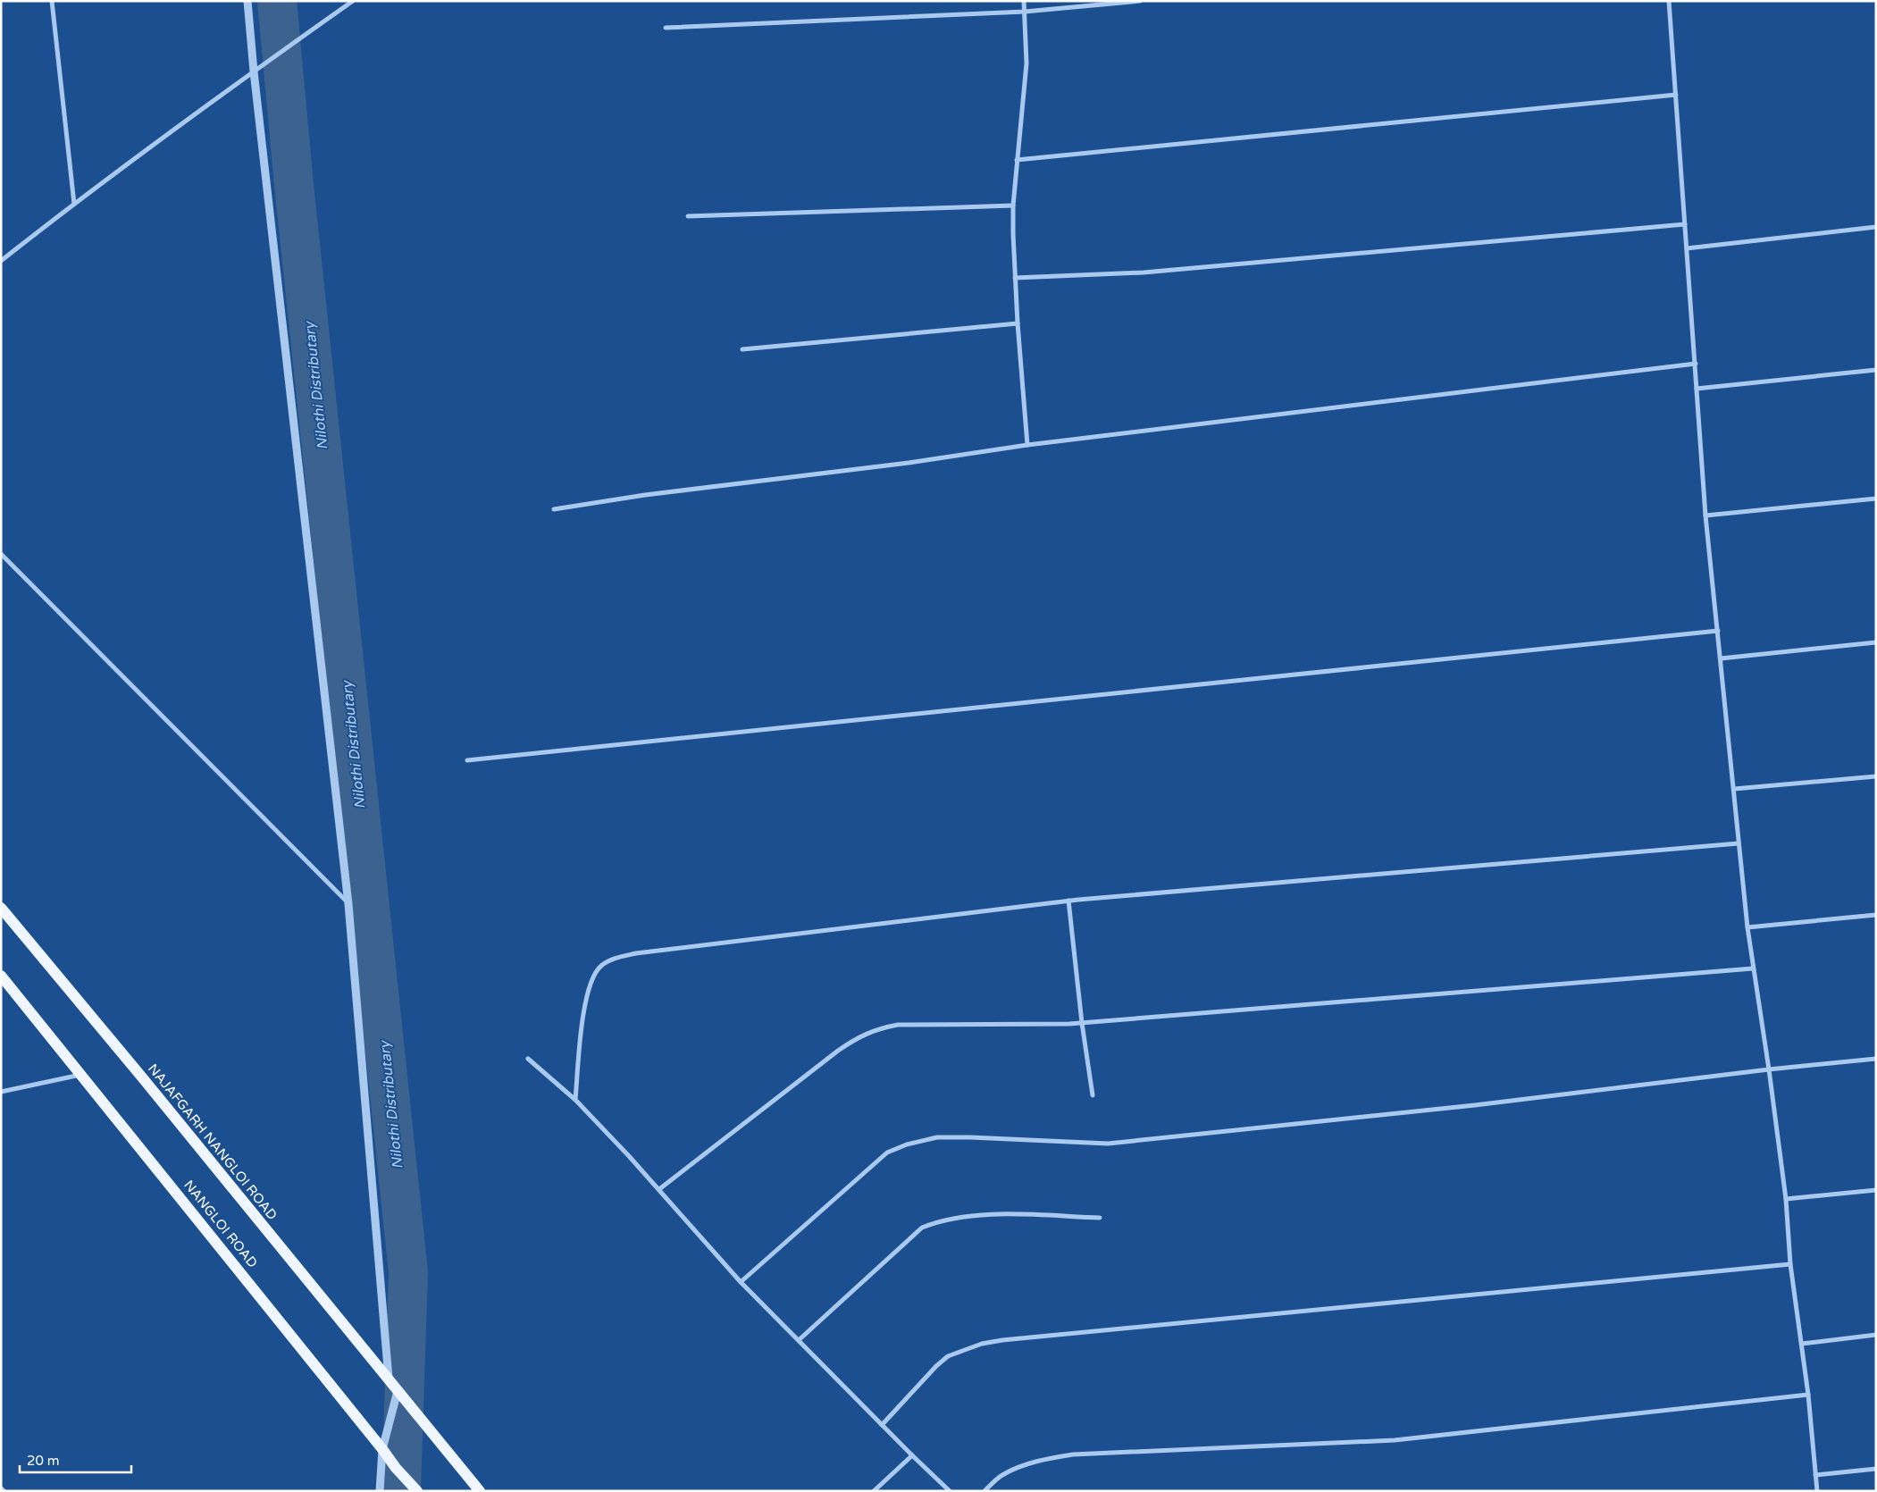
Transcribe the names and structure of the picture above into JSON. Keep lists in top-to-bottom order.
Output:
{
  "streets": {
    "main road": ["NAJAFGARH NANGLOI ROAD", "NANGLOI ROAD"]
  },
  "water": ["Nilothi Distributary"],
  "scale_bar": "20 m"
}
